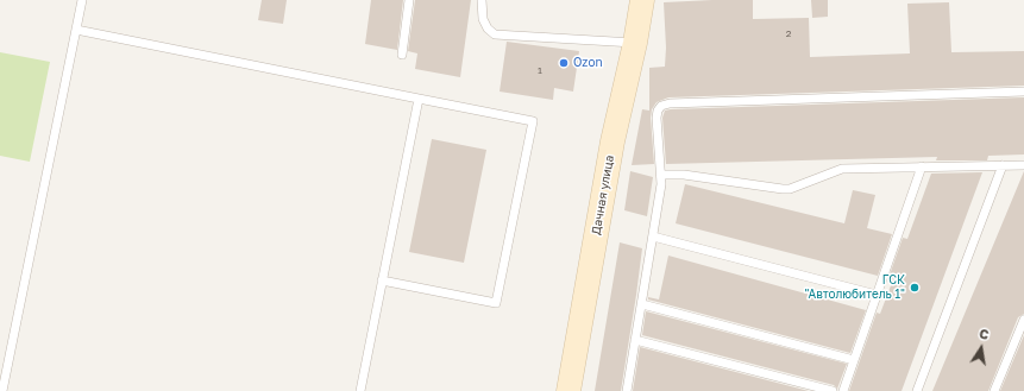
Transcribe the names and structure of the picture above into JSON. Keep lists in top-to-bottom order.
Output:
{
  "streets": {
    "street": ["Дачная улица"]
  },
  "places": ["Ozon", "ГСК \"Автолюбитель 1\""],
  "house_numbers": ["2", "1"],
  "north": "top"
}
